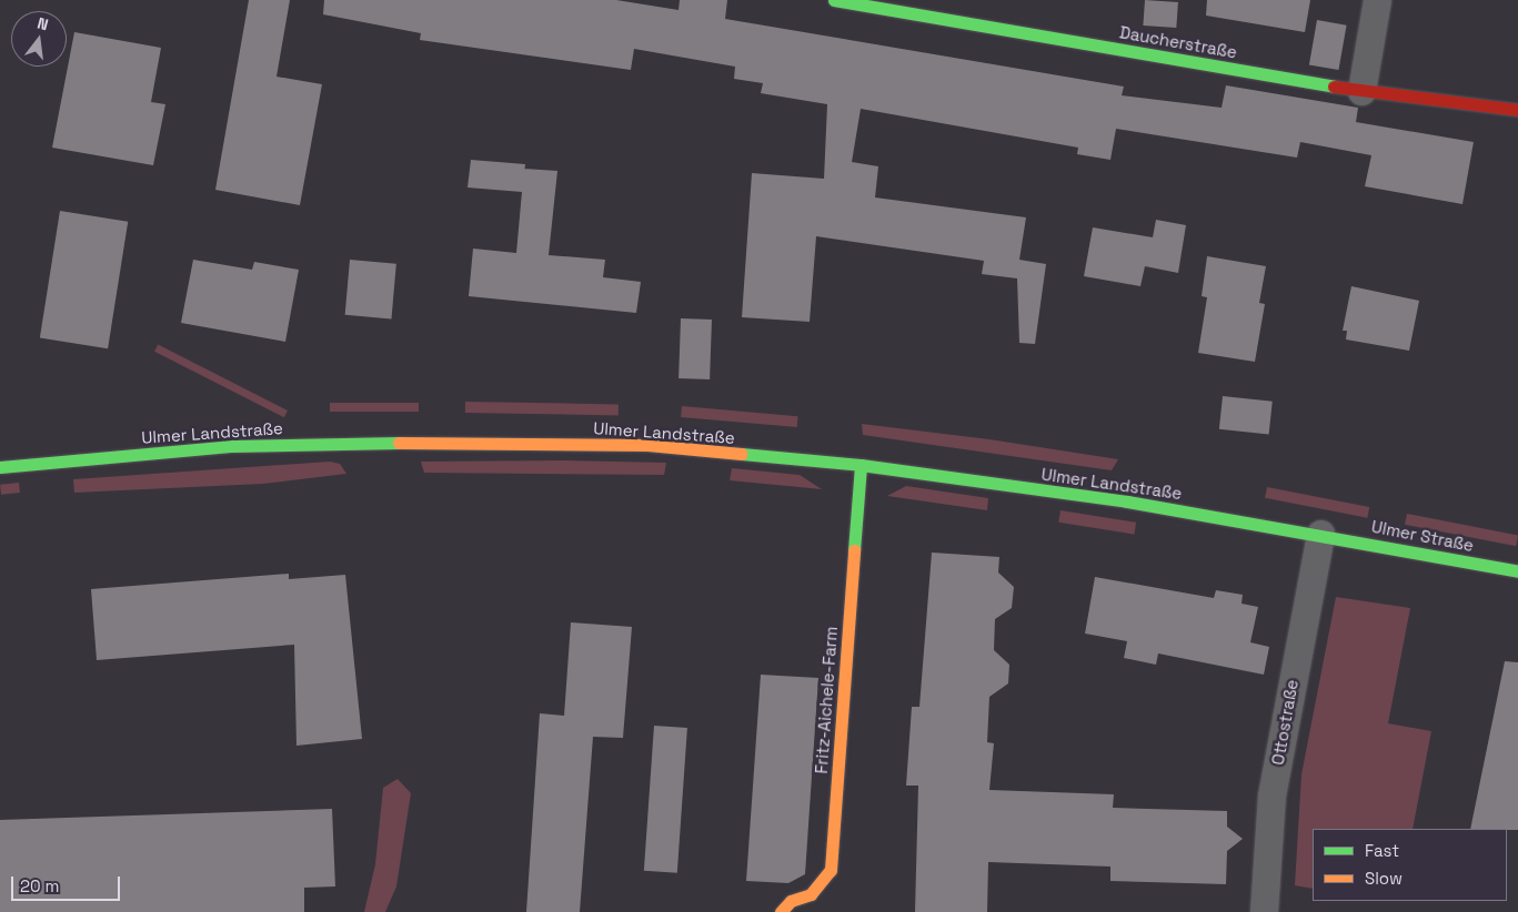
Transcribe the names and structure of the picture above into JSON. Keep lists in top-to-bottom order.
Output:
{
  "streets": {
    "street": [
      "Daucherstraße",
      "Ulmer Landstraße",
      "Ulmer Straße",
      "Fritz-Aichele-Farm",
      "Ottostraße"
    ]
  },
  "crossings": [
    ["Ulmer Landstraße", "Ulmer Straße"],
    ["Ulmer Landstraße", "Fritz-Aichele-Farm"],
    ["Ulmer Landstraße", "Ottostraße"],
    ["Ulmer Straße", "Ottostraße"]
  ],
  "legend": ["Fast", "Slow"],
  "scale_bar": "20 m",
  "north": "top"
}
